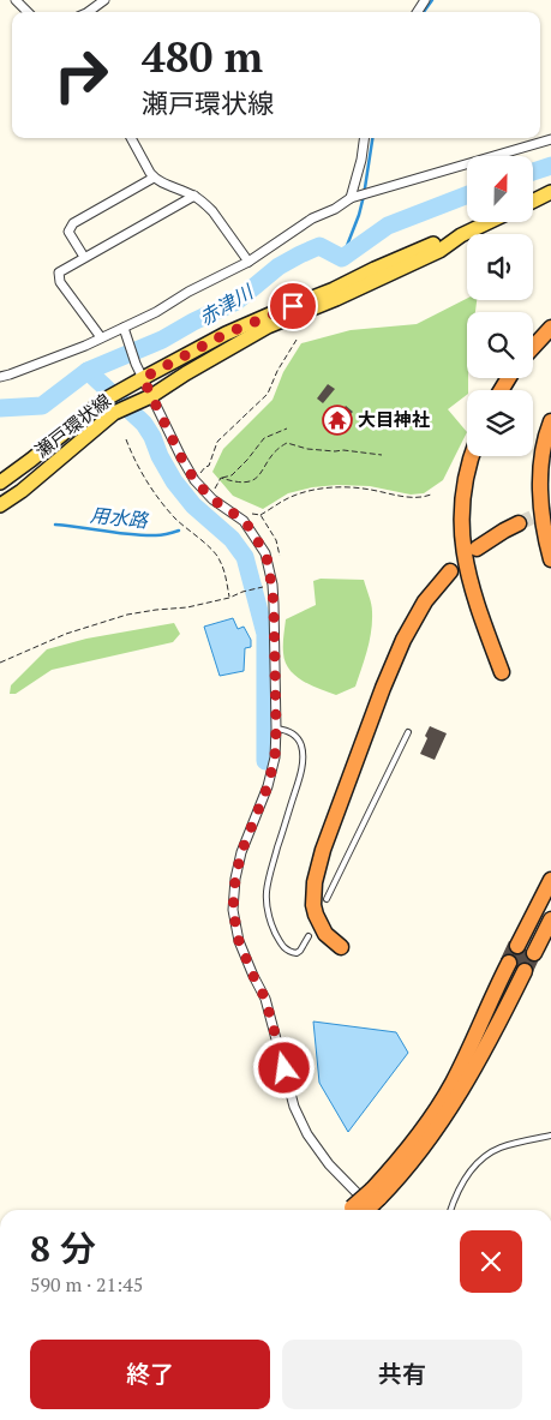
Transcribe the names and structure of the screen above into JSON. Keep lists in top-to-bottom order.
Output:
{
  "streets": {
    "main road": ["瀬戸環状線"]
  },
  "water": ["赤津川", "用水路"],
  "places": {
    "temple": ["大目神社"]
  },
  "north": "top",
  "page": {
    "turn": ["480 m", "瀬戸環状線"],
    "heading": ["8 分", "590 m · 21:45"],
    "buttons": ["終了", "共有"]
  }
}
